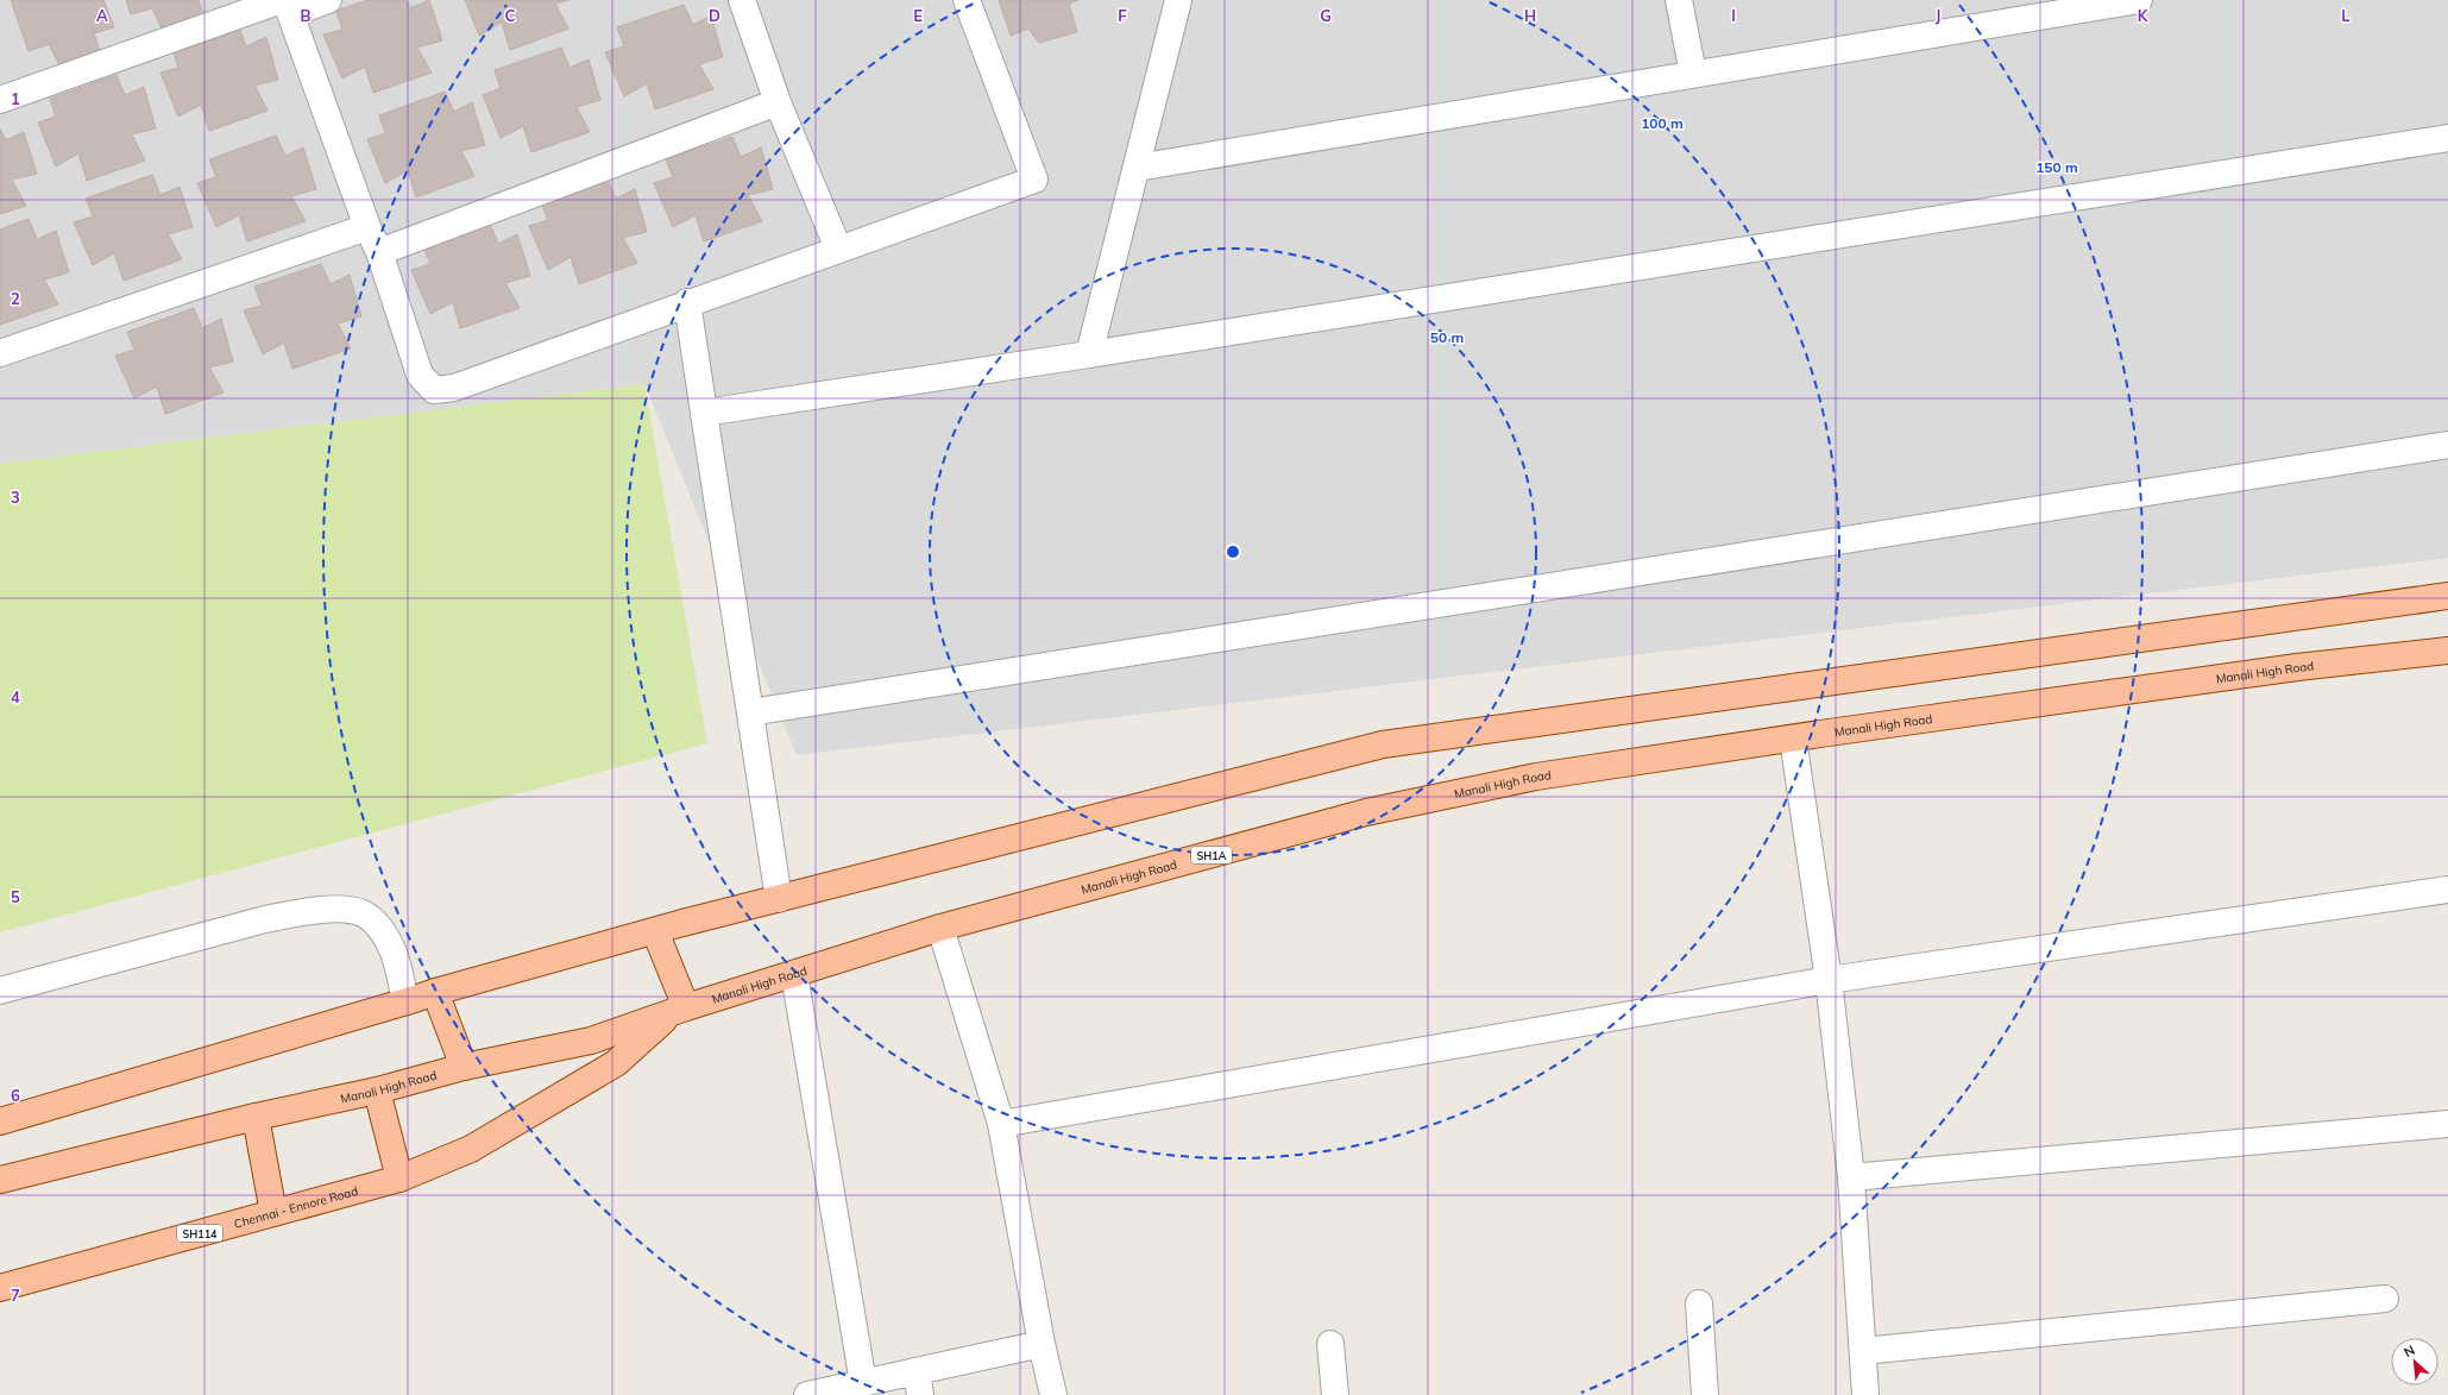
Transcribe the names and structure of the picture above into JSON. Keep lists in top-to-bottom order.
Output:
{
  "streets": {
    "main road": [
      "Manali High Road",
      "SH1A",
      "Chennai - Ennore Road",
      "SH114"
    ]
  },
  "crossings": [
    ["Manali High Road", "Chennai - Ennore Road"]
  ],
  "north": "top left",
  "grid": {
    "columns": [
      "A",
      "B",
      "C",
      "D",
      "E",
      "F",
      "G",
      "H",
      "I",
      "J",
      "K",
      "L"
    ],
    "rows": [
      "1",
      "2",
      "3",
      "4",
      "5",
      "6",
      "7"
    ]
  },
  "rings": ["100 m", "150 m", "50 m"]
}
